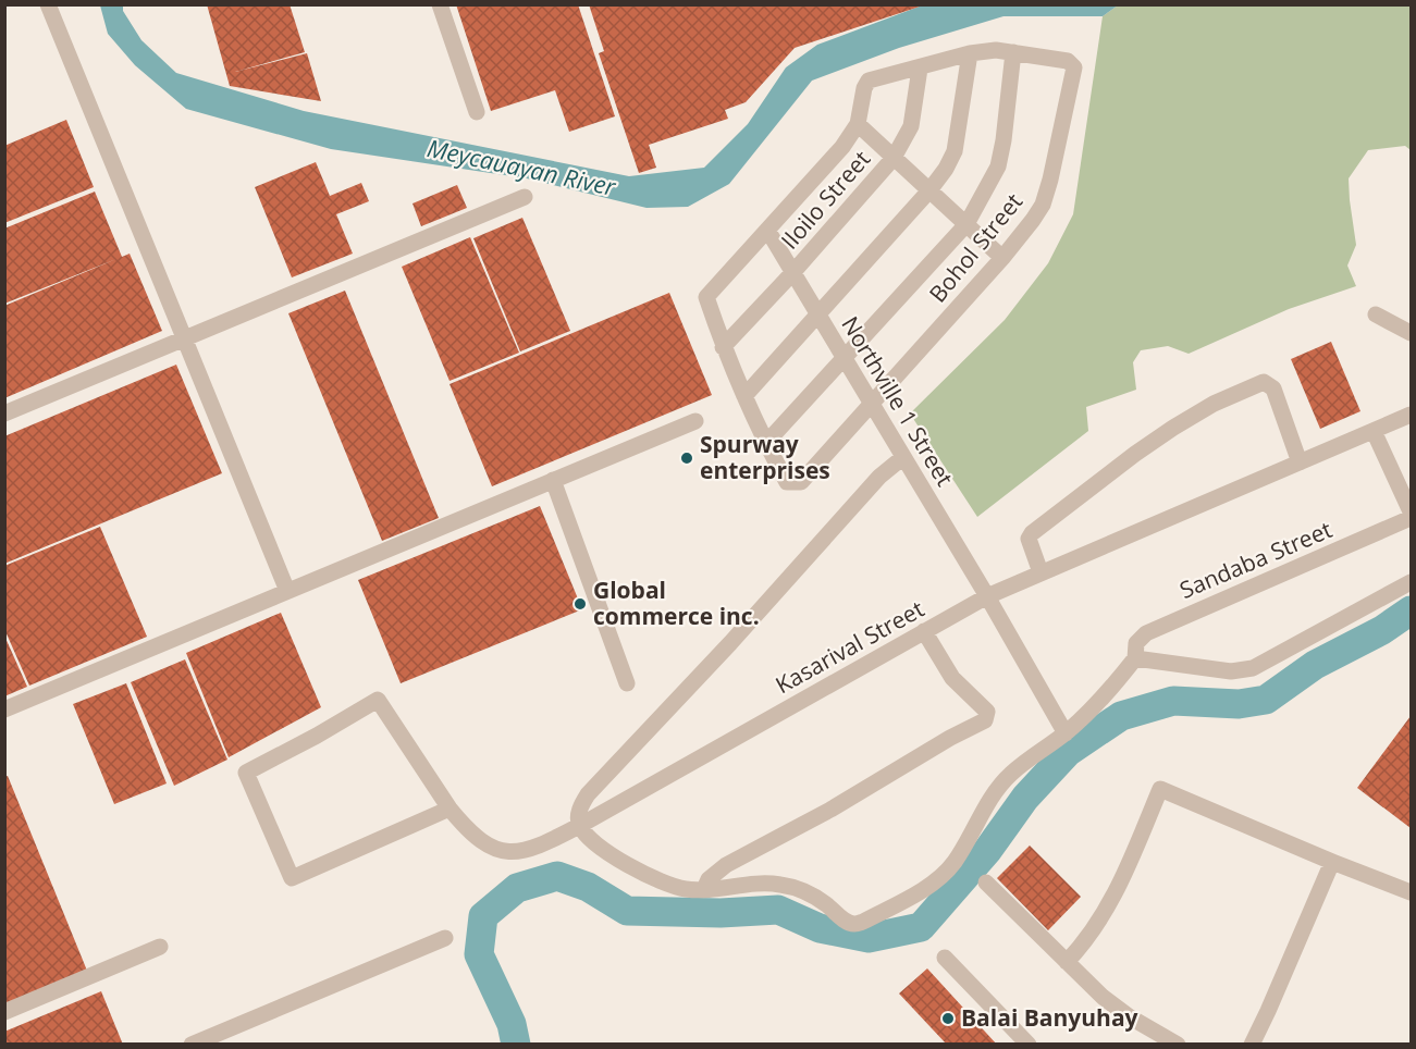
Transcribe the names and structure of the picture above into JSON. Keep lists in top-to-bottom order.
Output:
{
  "streets": {
    "street": [
      "Iloilo Street",
      "Bohol Street",
      "Northville 1 Street",
      "Sandaba Street",
      "Kasarival Street"
    ]
  },
  "crossings": [
    ["Iloilo Street", "Northville 1 Street"],
    ["Bohol Street", "Northville 1 Street"],
    ["Northville 1 Street", "Sandaba Street"],
    ["Northville 1 Street", "Kasarival Street"],
    ["Sandaba Street", "Kasarival Street"]
  ],
  "water": ["Meycauayan River"],
  "places": ["Spurway enterprises", "Global commerce inc.", "Balai Banyuhay"]
}
